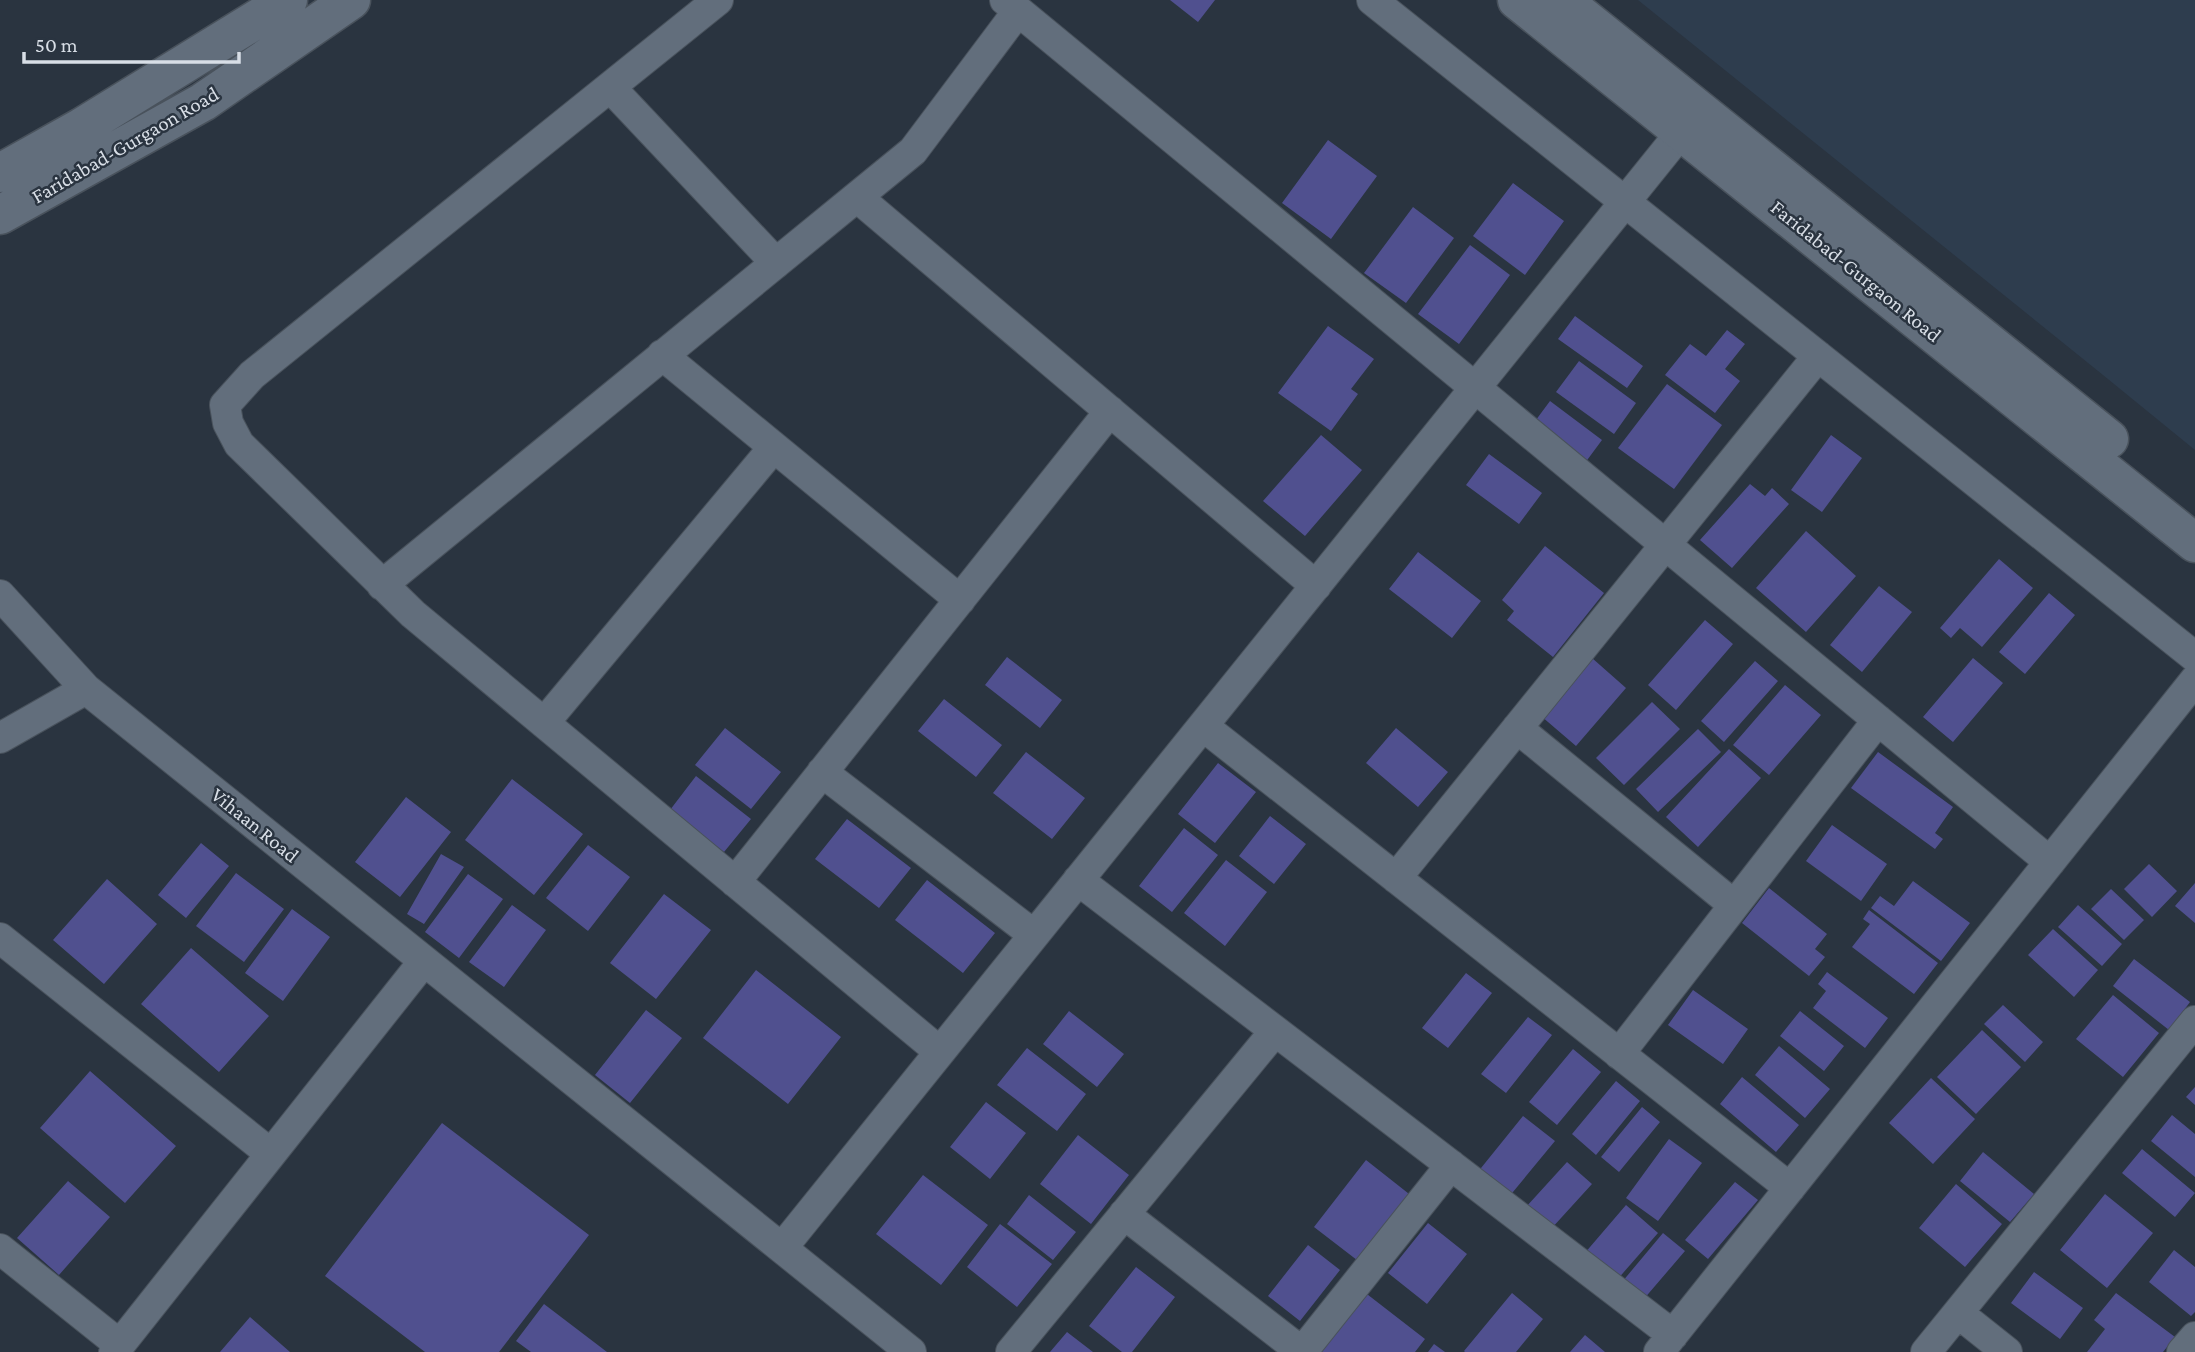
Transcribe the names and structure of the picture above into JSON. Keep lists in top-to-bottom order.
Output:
{
  "streets": {
    "main road": ["Faridabad-Gurgaon Road"],
    "street": ["Vihaan Road"]
  },
  "scale_bar": "50 m"
}
